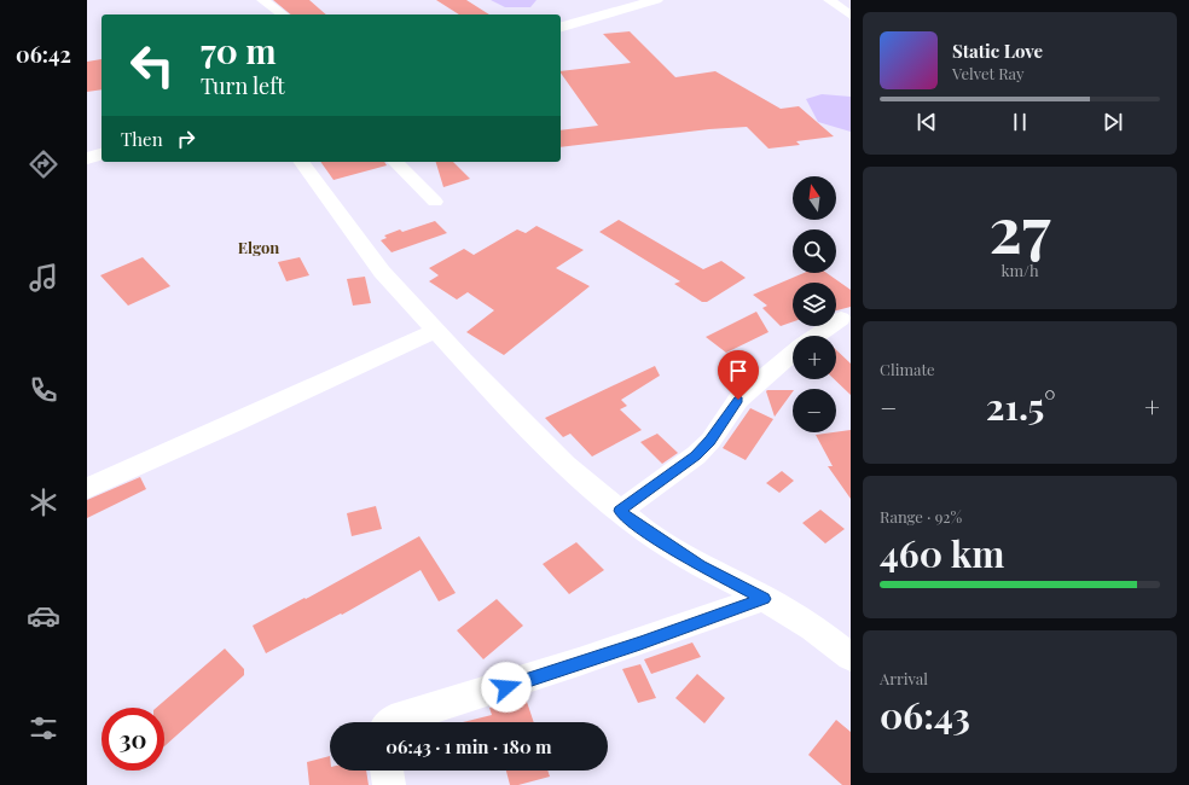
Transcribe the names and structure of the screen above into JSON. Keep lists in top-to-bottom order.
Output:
{
  "districts": ["Elgon"],
  "north": "top",
  "page": {
    "tabs": "06:42",
    "turn": ["70 m", "Turn left"],
    "song": ["Static Love", "Velvet Ray"],
    "then": "Then",
    "tile": [
      ["27", "km/h"],
      "Climate",
      ["Range · 92%", "460 km"],
      ["Arrival", "06:43"]
    ],
    "map_buttons": ["+", "−"],
    "heat": ["−", "21.5°", "+"],
    "limit": "30",
    "trip": "06:43 · 1 min · 180 m"
  }
}
